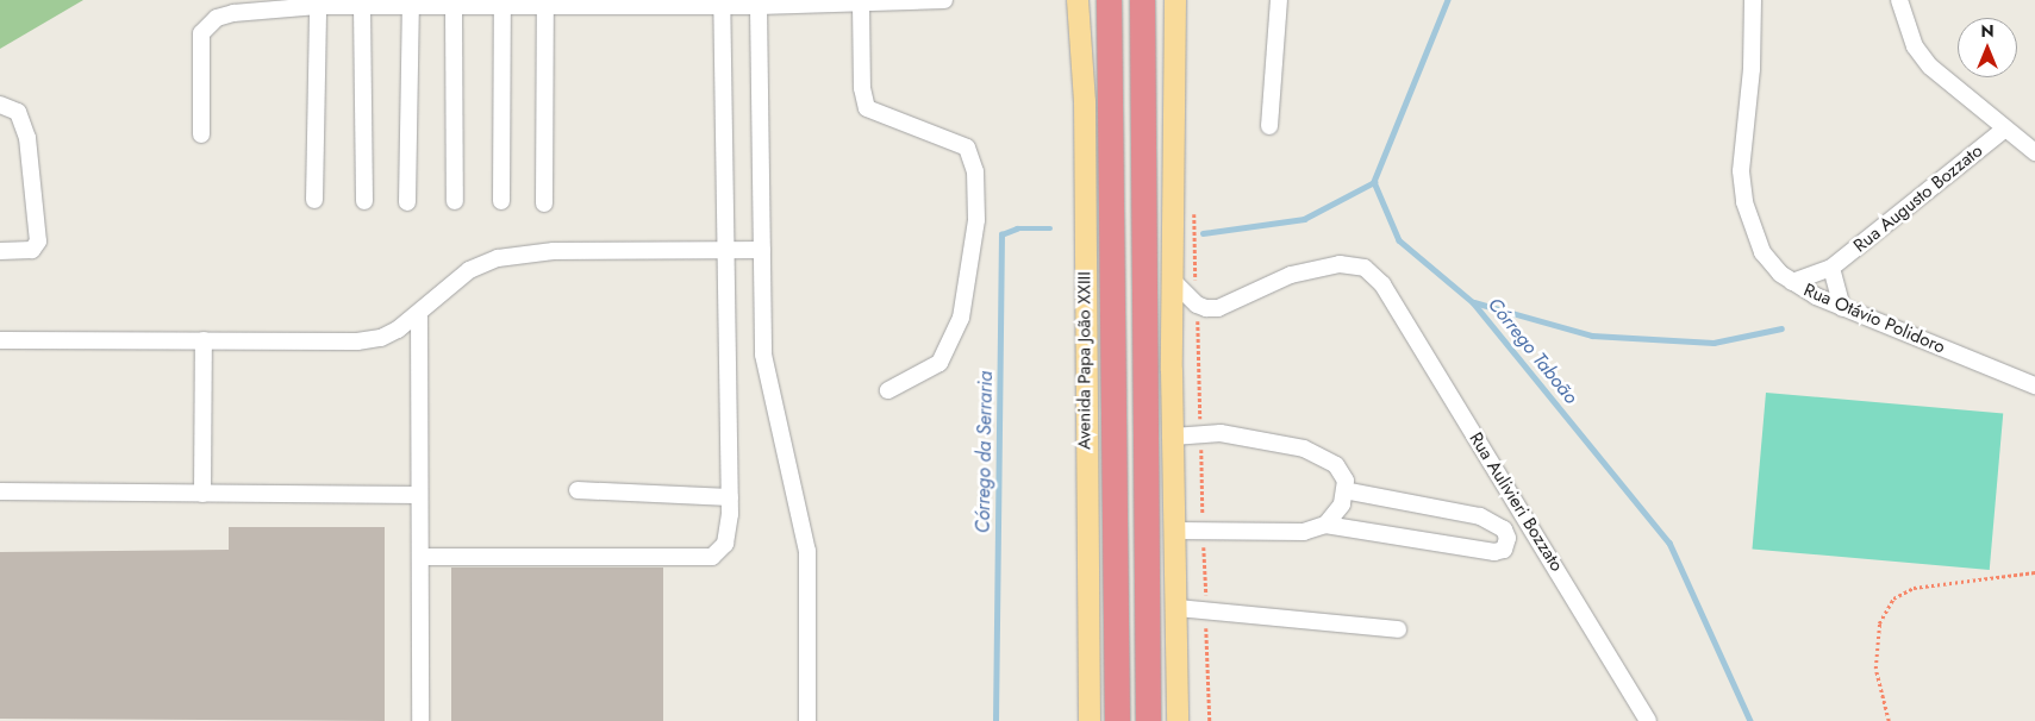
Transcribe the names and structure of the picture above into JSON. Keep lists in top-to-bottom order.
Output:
{
  "streets": {
    "highway": ["Avenida Papa João XXIII"],
    "street": ["Rua Augusto Bozzato", "Rua Otávio Polidoro", "Rua Aulivieri Bozzato"]
  },
  "crossings": [
    ["Rua Augusto Bozzato", "Rua Otávio Polidoro"]
  ],
  "water": ["Córrego Taboão", "Córrego da Serraria"],
  "north": "top"
}
